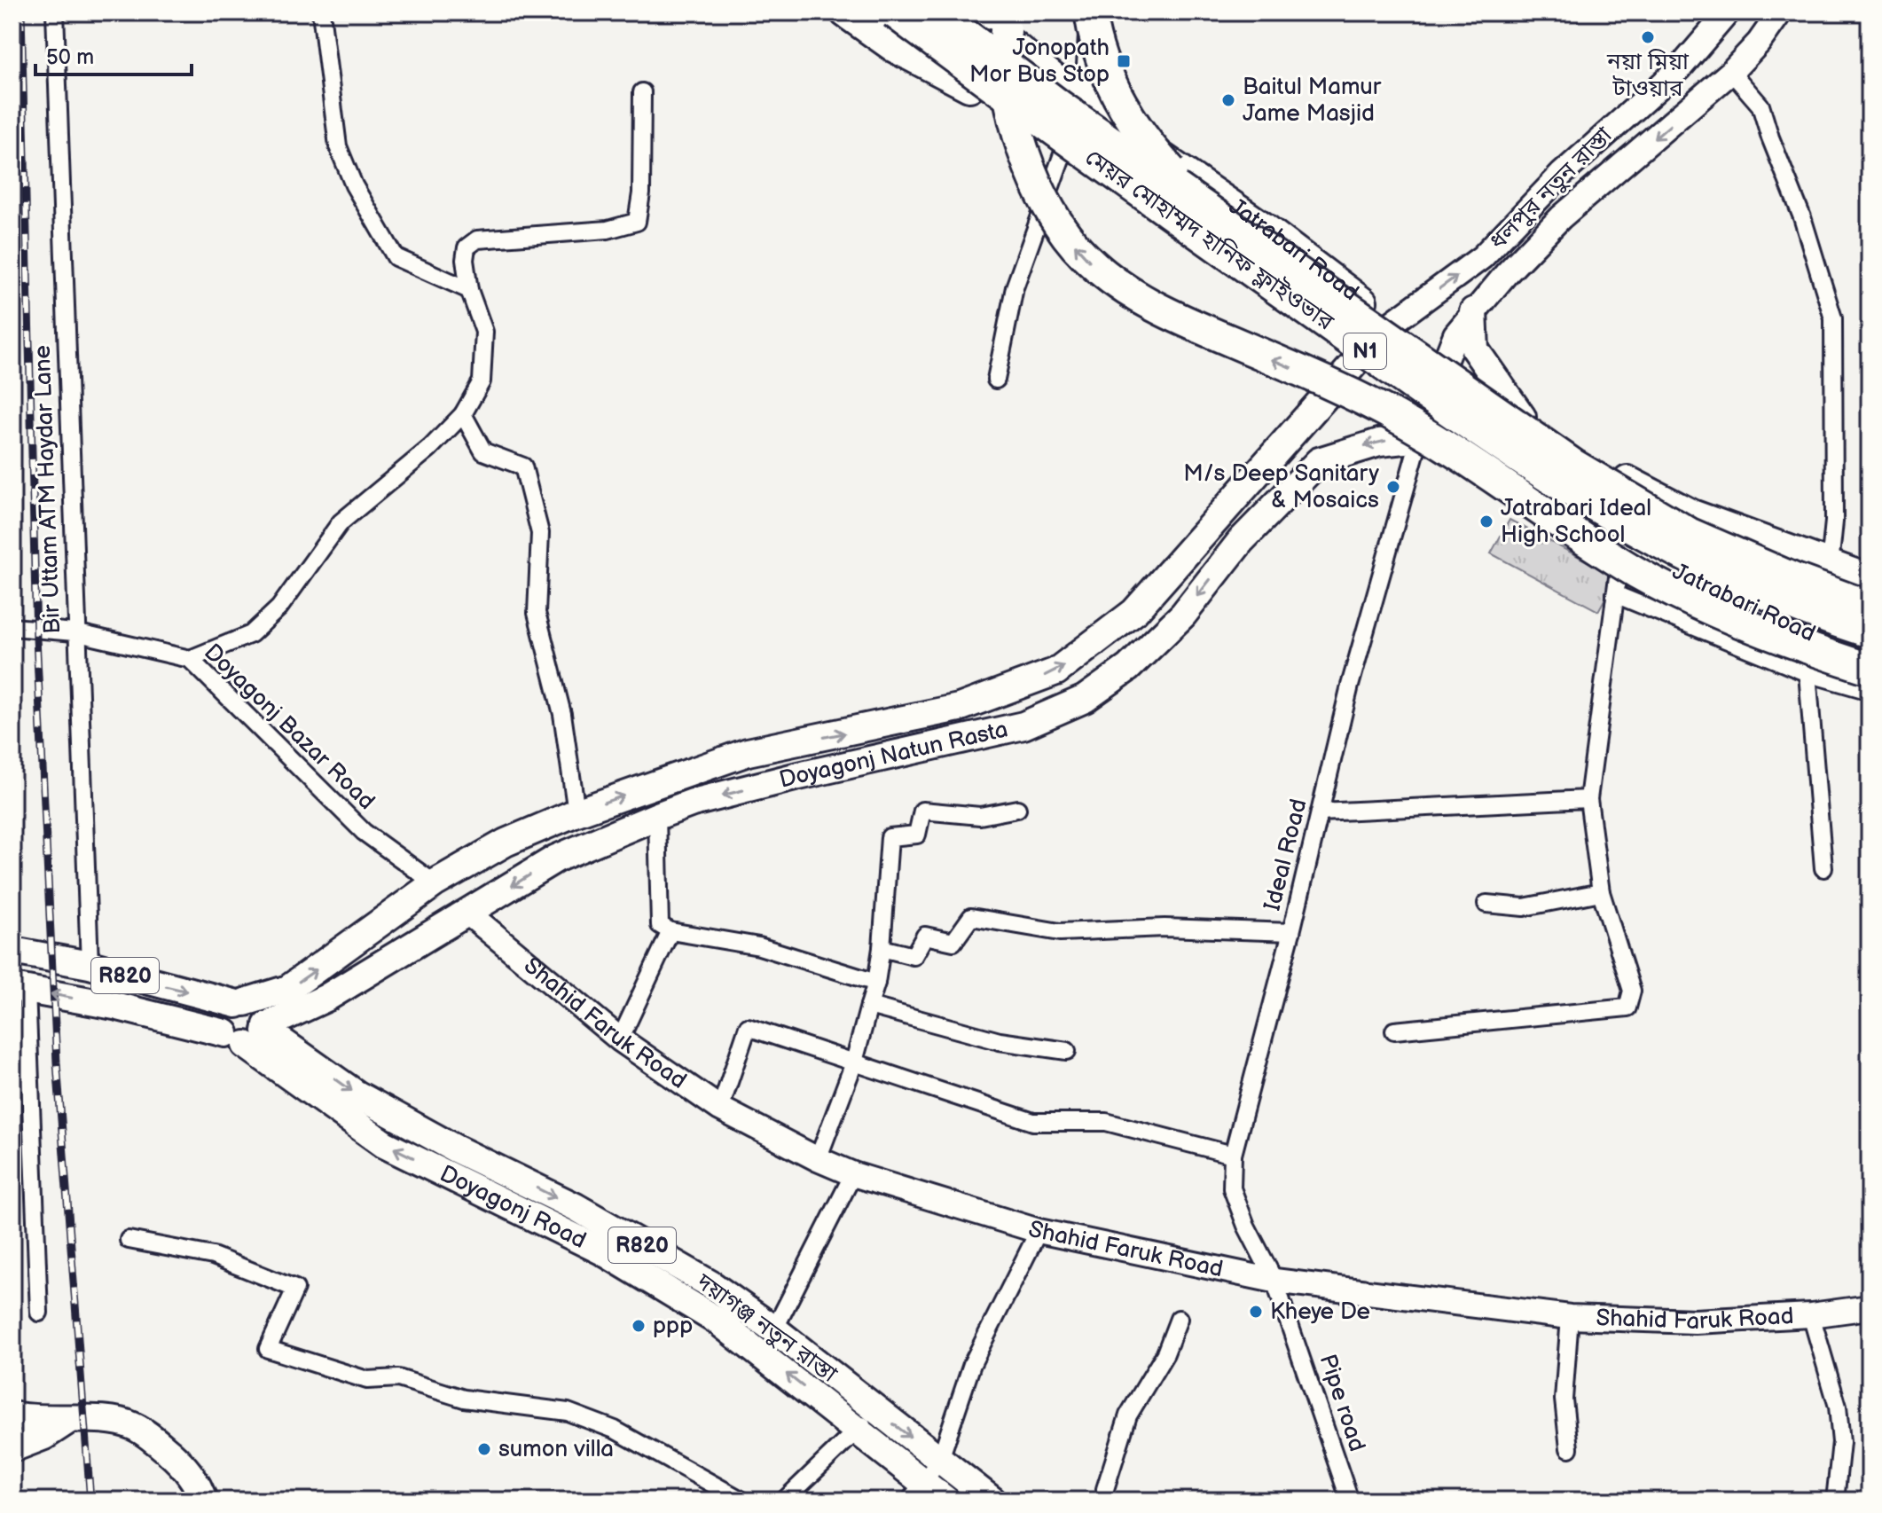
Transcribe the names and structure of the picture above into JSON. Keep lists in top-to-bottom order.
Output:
{
  "streets": {
    "highway": ["মেয়র মোহাম্মদ হানিফ ফ্লাইওভার", "N1"],
    "main road": [
      "ধলপুর নতুন রাস্তা",
      "Jatrabari Road",
      "Doyagonj Natun Rasta",
      "R820",
      "Shahid Faruk Road",
      "Doyagonj Road",
      "দয়াগঞ্জ নতুন রাস্তা"
    ],
    "street": [
      "Bir Uttam ATM Haydar Lane",
      "Doyagonj Bazar Road",
      "Ideal Road",
      "Pipe road"
    ]
  },
  "crossings": [
    ["ধলপুর নতুন রাস্তা", "Jatrabari Road"],
    ["ধলপুর নতুন রাস্তা", "Doyagonj Natun Rasta"],
    ["ধলপুর নতুন রাস্তা", "Ideal Road"],
    ["মেয়র মোহাম্মদ হানিফ ফ্লাইওভার", "Jatrabari Road"],
    ["Jatrabari Road", "Doyagonj Natun Rasta"],
    ["Jatrabari Road", "Ideal Road"],
    ["Bir Uttam ATM Haydar Lane", "Doyagonj Bazar Road"],
    ["Bir Uttam ATM Haydar Lane", "R820"],
    ["Doyagonj Bazar Road", "Doyagonj Natun Rasta"],
    ["Doyagonj Natun Rasta", "Ideal Road"],
    ["Doyagonj Natun Rasta", "R820"],
    ["Doyagonj Natun Rasta", "Shahid Faruk Road"],
    ["Doyagonj Natun Rasta", "Doyagonj Road"],
    ["Doyagonj Natun Rasta", "দয়াগঞ্জ নতুন রাস্তা"],
    ["Ideal Road", "Shahid Faruk Road"],
    ["Ideal Road", "Pipe road"],
    ["R820", "Doyagonj Road"],
    ["R820", "দয়াগঞ্জ নতুন রাস্তা"],
    ["Shahid Faruk Road", "Pipe road"],
    ["Doyagonj Road", "দয়াগঞ্জ নতুন রাস্তা"]
  ],
  "one_way": ["Doyagonj Road", "দয়াগঞ্জ নতুন রাস্তা"],
  "places": {
    "other": [
      "নয়া মিয়া টাওয়ার",
      "Baitul Mamur Jame Masjid",
      "M/s Deep Sanitary & Mosaics",
      "Jatrabari Ideal High School",
      "Kheye De",
      "ppp",
      "sumon villa"
    ],
    "transit": ["Jonopath Mor Bus Stop"]
  },
  "scale_bar": "50 m"
}
